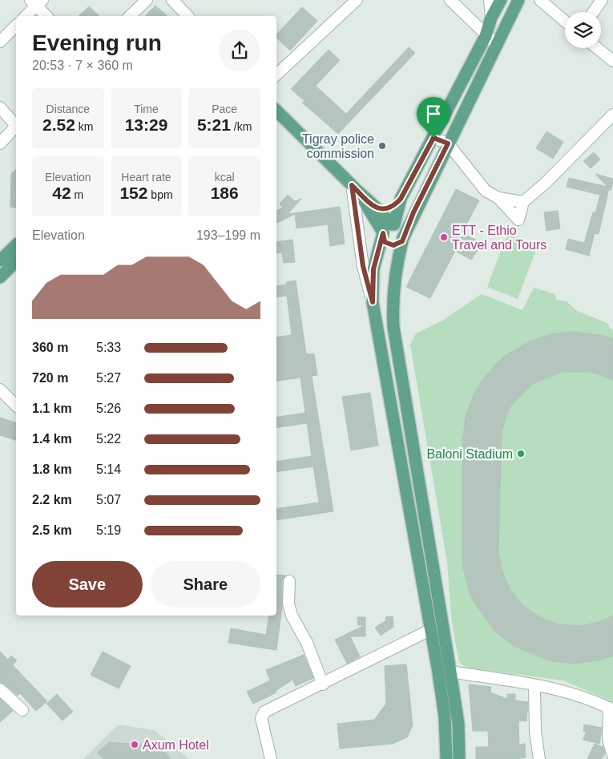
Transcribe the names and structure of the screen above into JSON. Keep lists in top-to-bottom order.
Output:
{
  "places": [
    "Tigray police commission",
    "ETT - Ethio Travel and Tours",
    "Baloni Stadium",
    "Axum Hotel"
  ],
  "page": {
    "heading": ["Evening run", "20:53 · 7 × 360 m"],
    "stats": [
      ["Distance", "2.52 km"],
      ["Time", "13:29"],
      ["Pace", "5:21 /km"],
      ["Elevation", "42 m"],
      ["Heart rate", "152 bpm"],
      ["kcal", "186"]
    ],
    "chart": ["Elevation", "193–199 m"],
    "list": [
      {
        "name": "360 m",
        "note": "5:33"
      },
      {
        "name": "720 m",
        "note": "5:27"
      },
      {
        "name": "1.1 km",
        "note": "5:26"
      },
      {
        "name": "1.4 km",
        "note": "5:22"
      },
      {
        "name": "1.8 km",
        "note": "5:14"
      },
      {
        "name": "2.2 km",
        "note": "5:07"
      },
      {
        "name": "2.5 km",
        "note": "5:19"
      }
    ],
    "buttons": ["Save", "Share"]
  }
}
